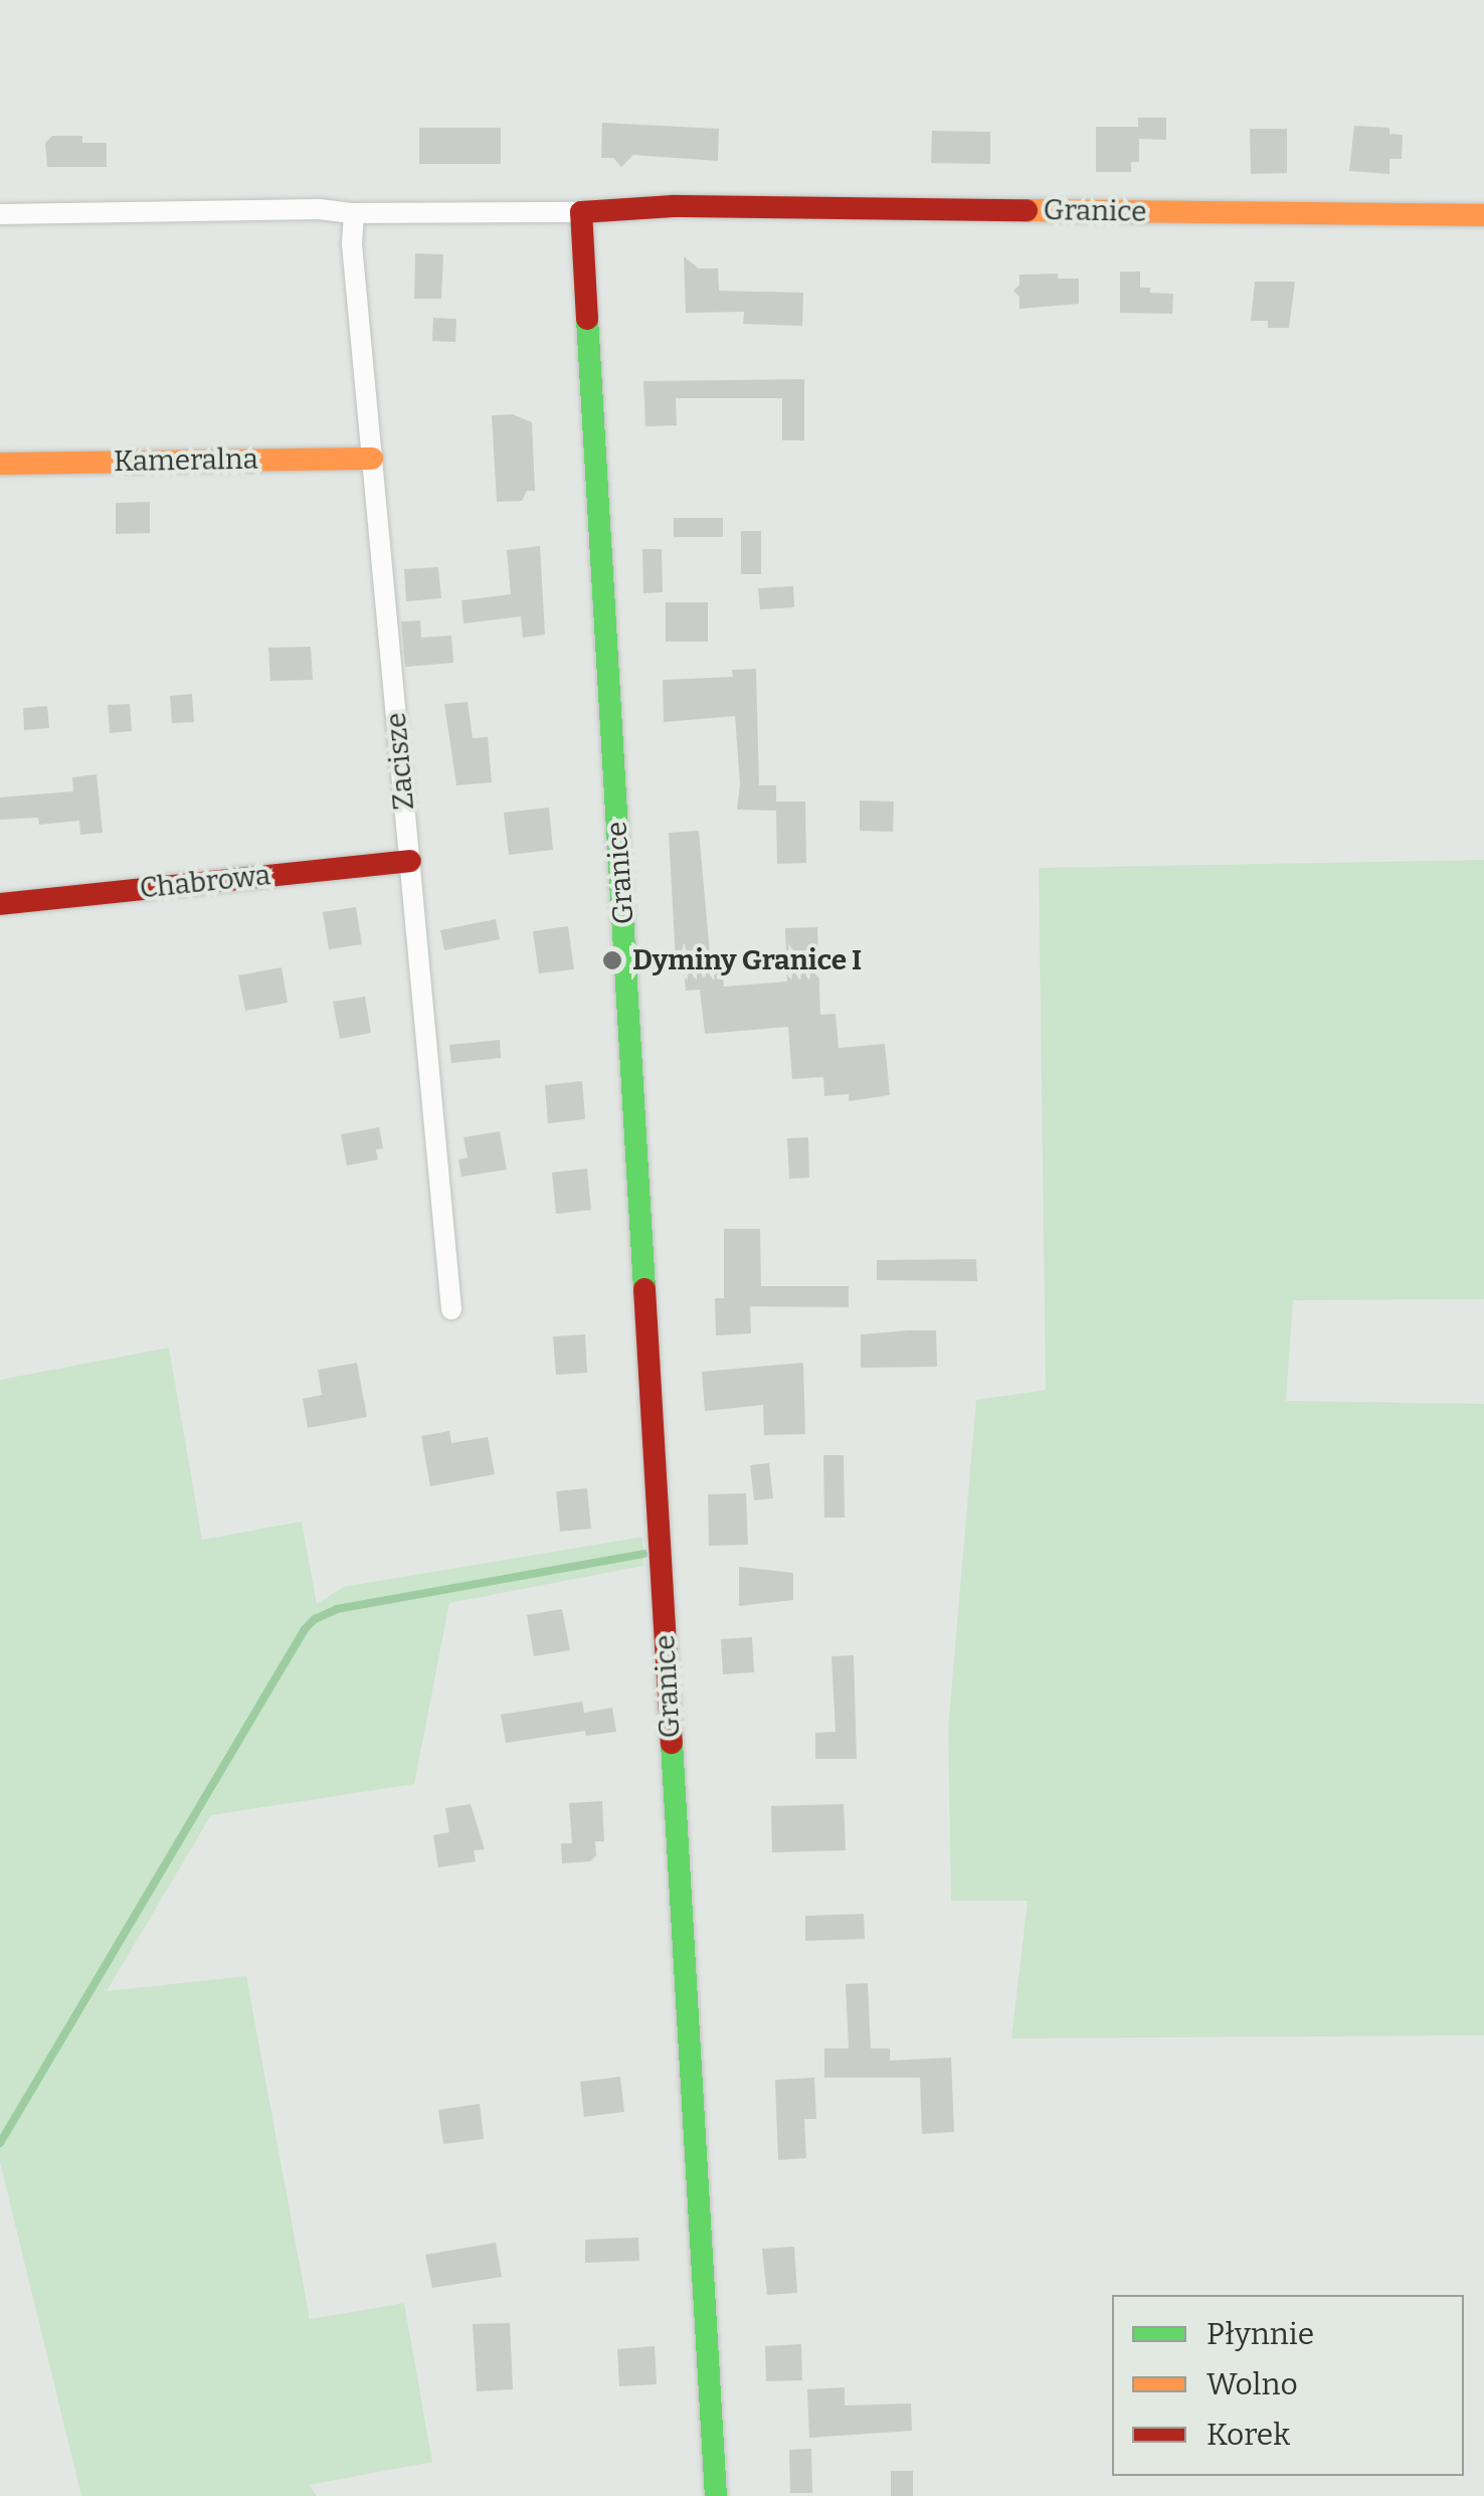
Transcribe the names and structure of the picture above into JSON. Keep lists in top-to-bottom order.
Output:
{
  "streets": {
    "street": [
      "Granice",
      "Kameralna",
      "Zacisze",
      "Chabrowa"
    ]
  },
  "crossings": [
    ["Kameralna", "Zacisze"],
    ["Zacisze", "Chabrowa"]
  ],
  "places": ["Dyminy Granice I"],
  "legend": ["Płynnie", "Wolno", "Korek"]
}
